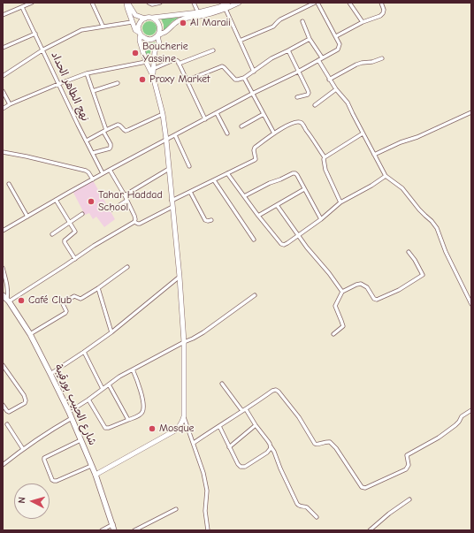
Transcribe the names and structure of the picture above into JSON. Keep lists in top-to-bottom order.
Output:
{
  "streets": {
    "main road": ["شارع الحبيب بورقيبة"],
    "street": ["نهج الطاهر الحداد"]
  },
  "places": [
    "Al Maraii",
    "Boucherie Yassine",
    "Proxy Market",
    "Tahar Haddad School",
    "Café Club",
    "Mosque"
  ],
  "north": "left"
}
